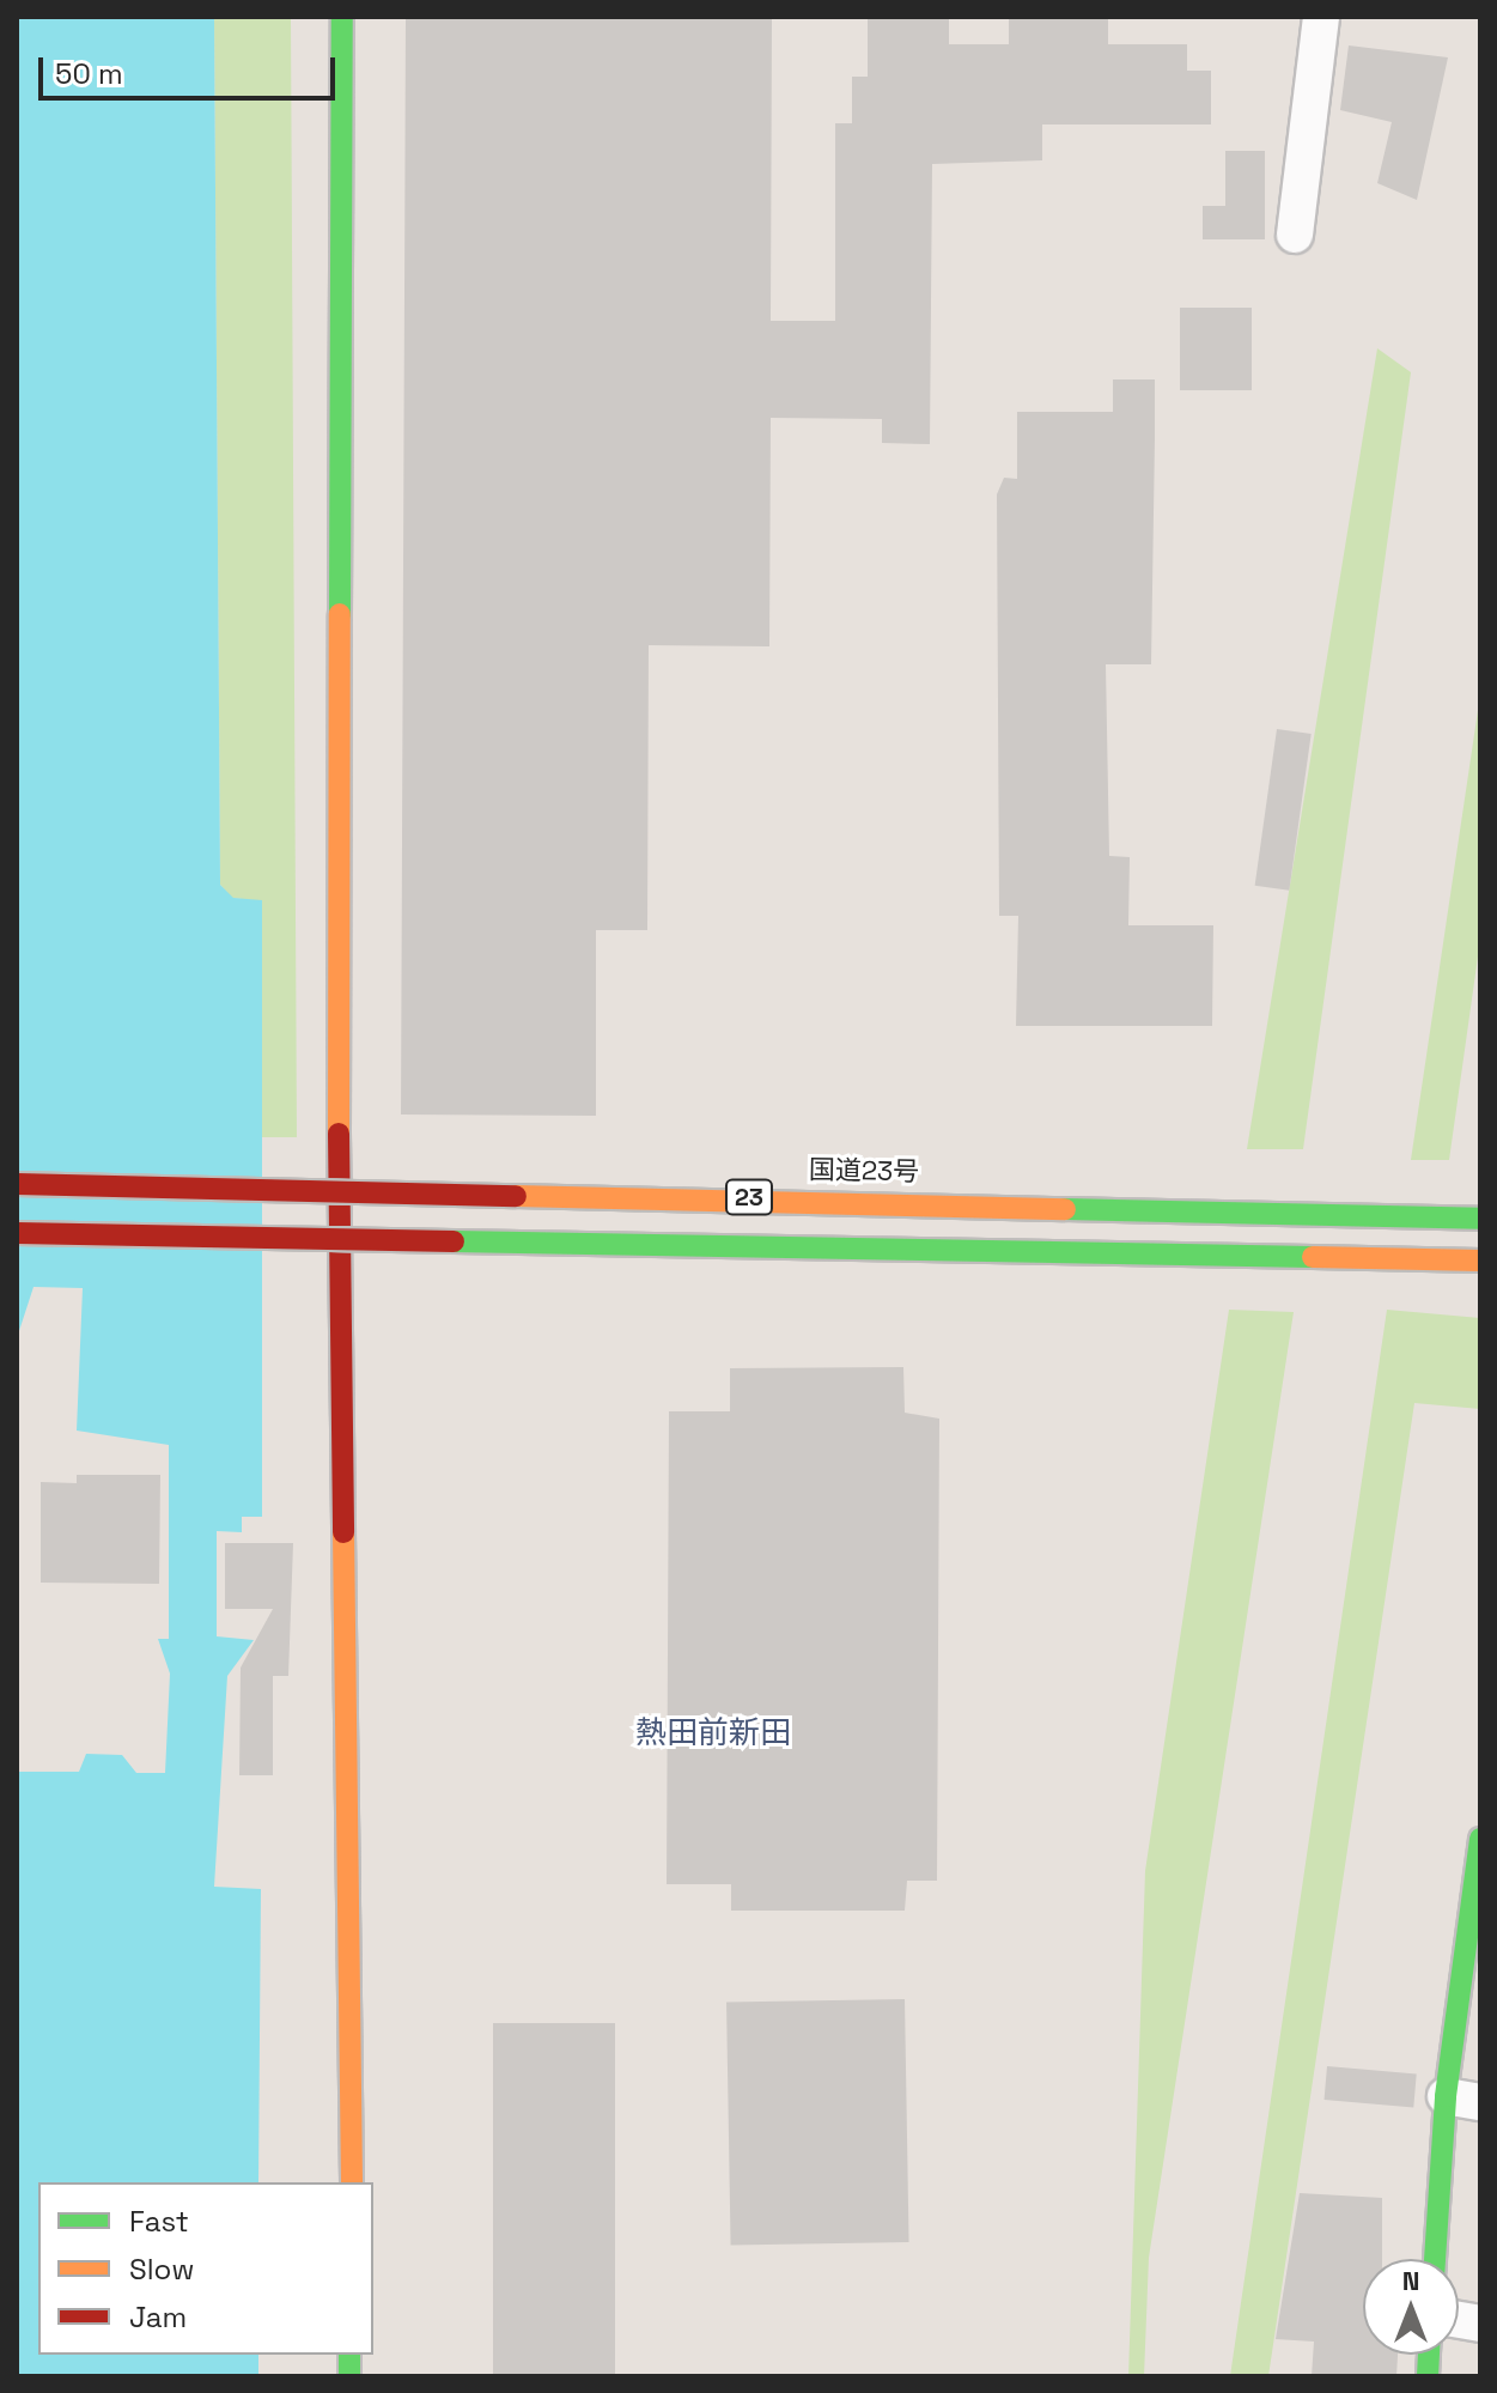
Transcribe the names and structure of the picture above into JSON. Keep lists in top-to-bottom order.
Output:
{
  "streets": {
    "main road": ["国道23号", "23"]
  },
  "districts": ["熱田前新田"],
  "legend": ["Fast", "Slow", "Jam"],
  "scale_bar": "50 m",
  "north": "top"
}
